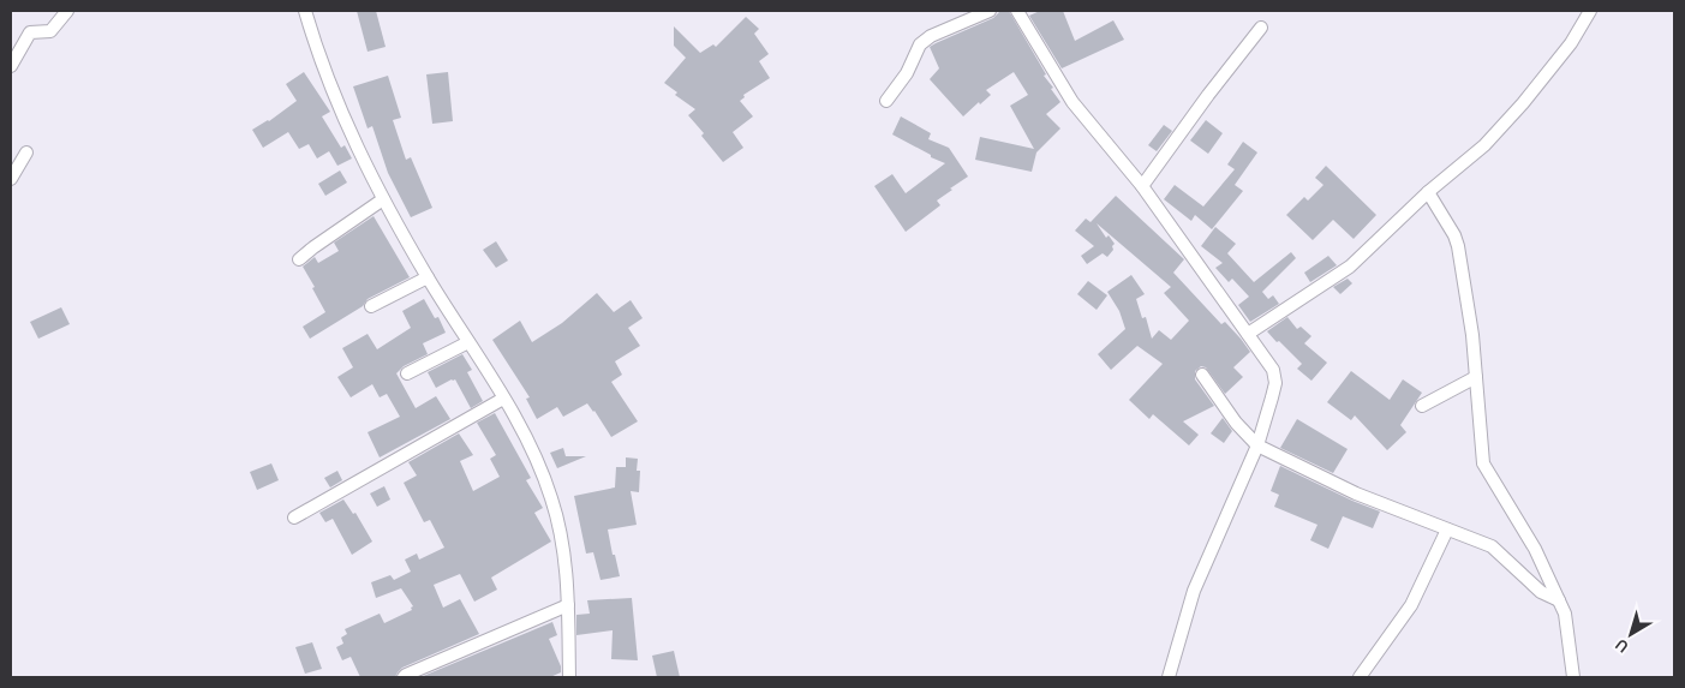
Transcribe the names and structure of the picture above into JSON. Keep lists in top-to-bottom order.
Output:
{
  "north": "bottom left"
}
